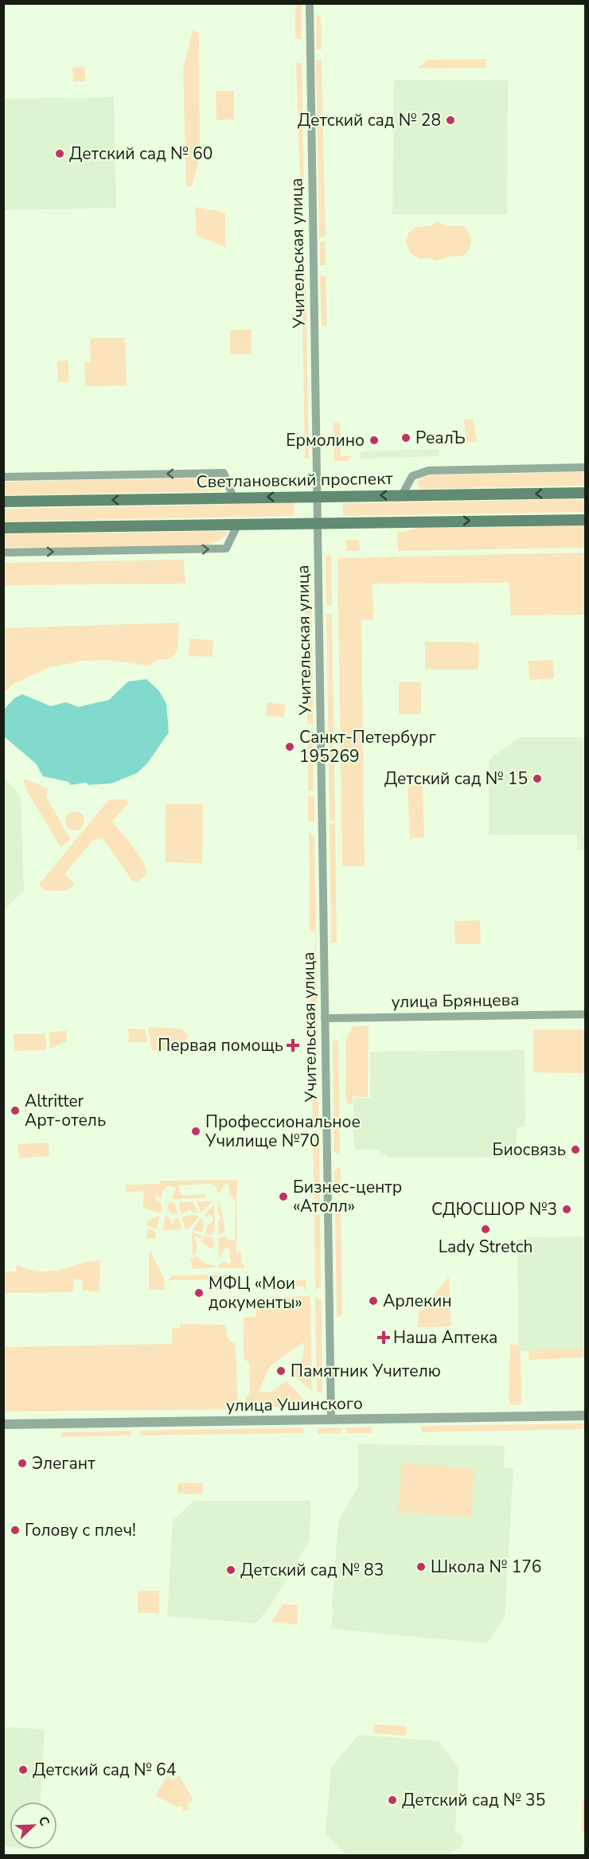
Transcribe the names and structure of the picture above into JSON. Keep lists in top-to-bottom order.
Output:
{
  "streets": {
    "main road": ["Светлановский проспект"],
    "street": ["Учительская улица", "улица Брянцева", "улица Ушинского"]
  },
  "crossings": [
    ["Учительская улица", "Светлановский проспект"],
    ["Учительская улица", "улица Брянцева"],
    ["Учительская улица", "улица Ушинского"]
  ],
  "places": {
    "other": [
      "Детский сад № 28",
      "Детский сад № 60",
      "РеалЪ",
      "Ермолино",
      "Санкт-Петербург 195269",
      "Детский сад № 15",
      "Altritter Арт-отель",
      "Профессиональное Училище №70",
      "Биосвязь",
      "Бизнес-центр «Атолл»",
      "СДЮСШОР №3",
      "Lady Stretch",
      "МФЦ «Мои документы»",
      "Арлекин",
      "Памятник Учителю",
      "Элегант",
      "Голову с плеч!",
      "Школа № 176",
      "Детский сад № 83",
      "Детский сад № 64",
      "Детский сад № 35"
    ],
    "health": ["Первая помощь", "Наша Аптека"]
  },
  "north": "top right"
}
